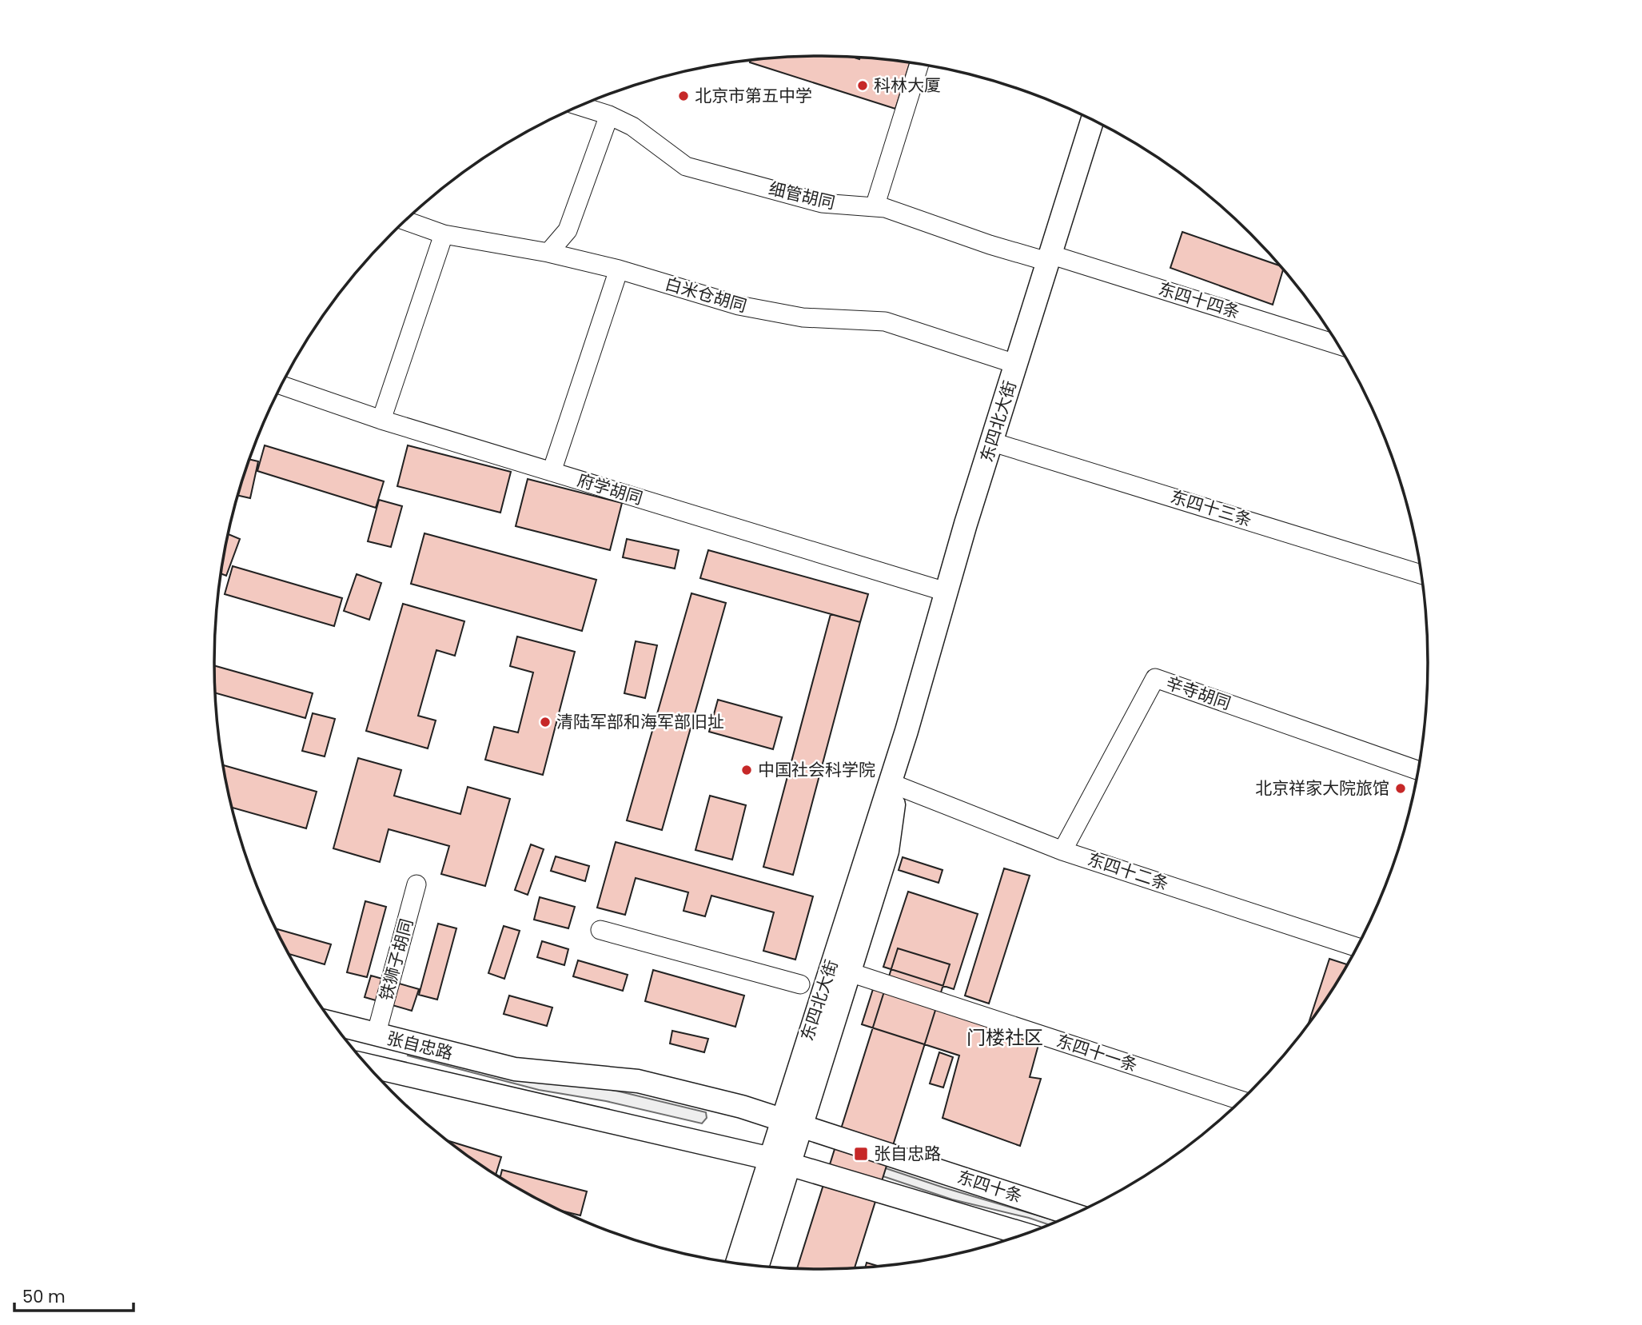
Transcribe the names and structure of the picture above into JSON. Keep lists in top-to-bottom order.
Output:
{
  "streets": {
    "main road": ["东四北大街", "张自忠路", "东四十条"],
    "street": [
      "细管胡同",
      "白米仓胡同",
      "东四十四条",
      "府学胡同",
      "东四十三条",
      "辛寺胡同",
      "东四十二条",
      "铁狮子胡同",
      "东四十一条"
    ]
  },
  "crossings": [
    ["细管胡同", "东四十四条"],
    ["细管胡同", "东四北大街"],
    ["白米仓胡同", "东四北大街"],
    ["东四十四条", "东四北大街"],
    ["东四北大街", "府学胡同"],
    ["东四北大街", "东四十三条"],
    ["东四北大街", "东四十二条"],
    ["东四北大街", "张自忠路"],
    ["东四北大街", "东四十一条"],
    ["东四北大街", "东四十条"],
    ["辛寺胡同", "东四十二条"],
    ["铁狮子胡同", "张自忠路"],
    ["张自忠路", "东四十条"]
  ],
  "districts": ["门楼社区"],
  "places": {
    "other": [
      "科林大厦",
      "北京市第五中学",
      "清陆军部和海军部旧址",
      "中国社会科学院",
      "北京祥家大院旅馆"
    ],
    "transit": ["张自忠路"]
  },
  "scale_bar": "50 m"
}
